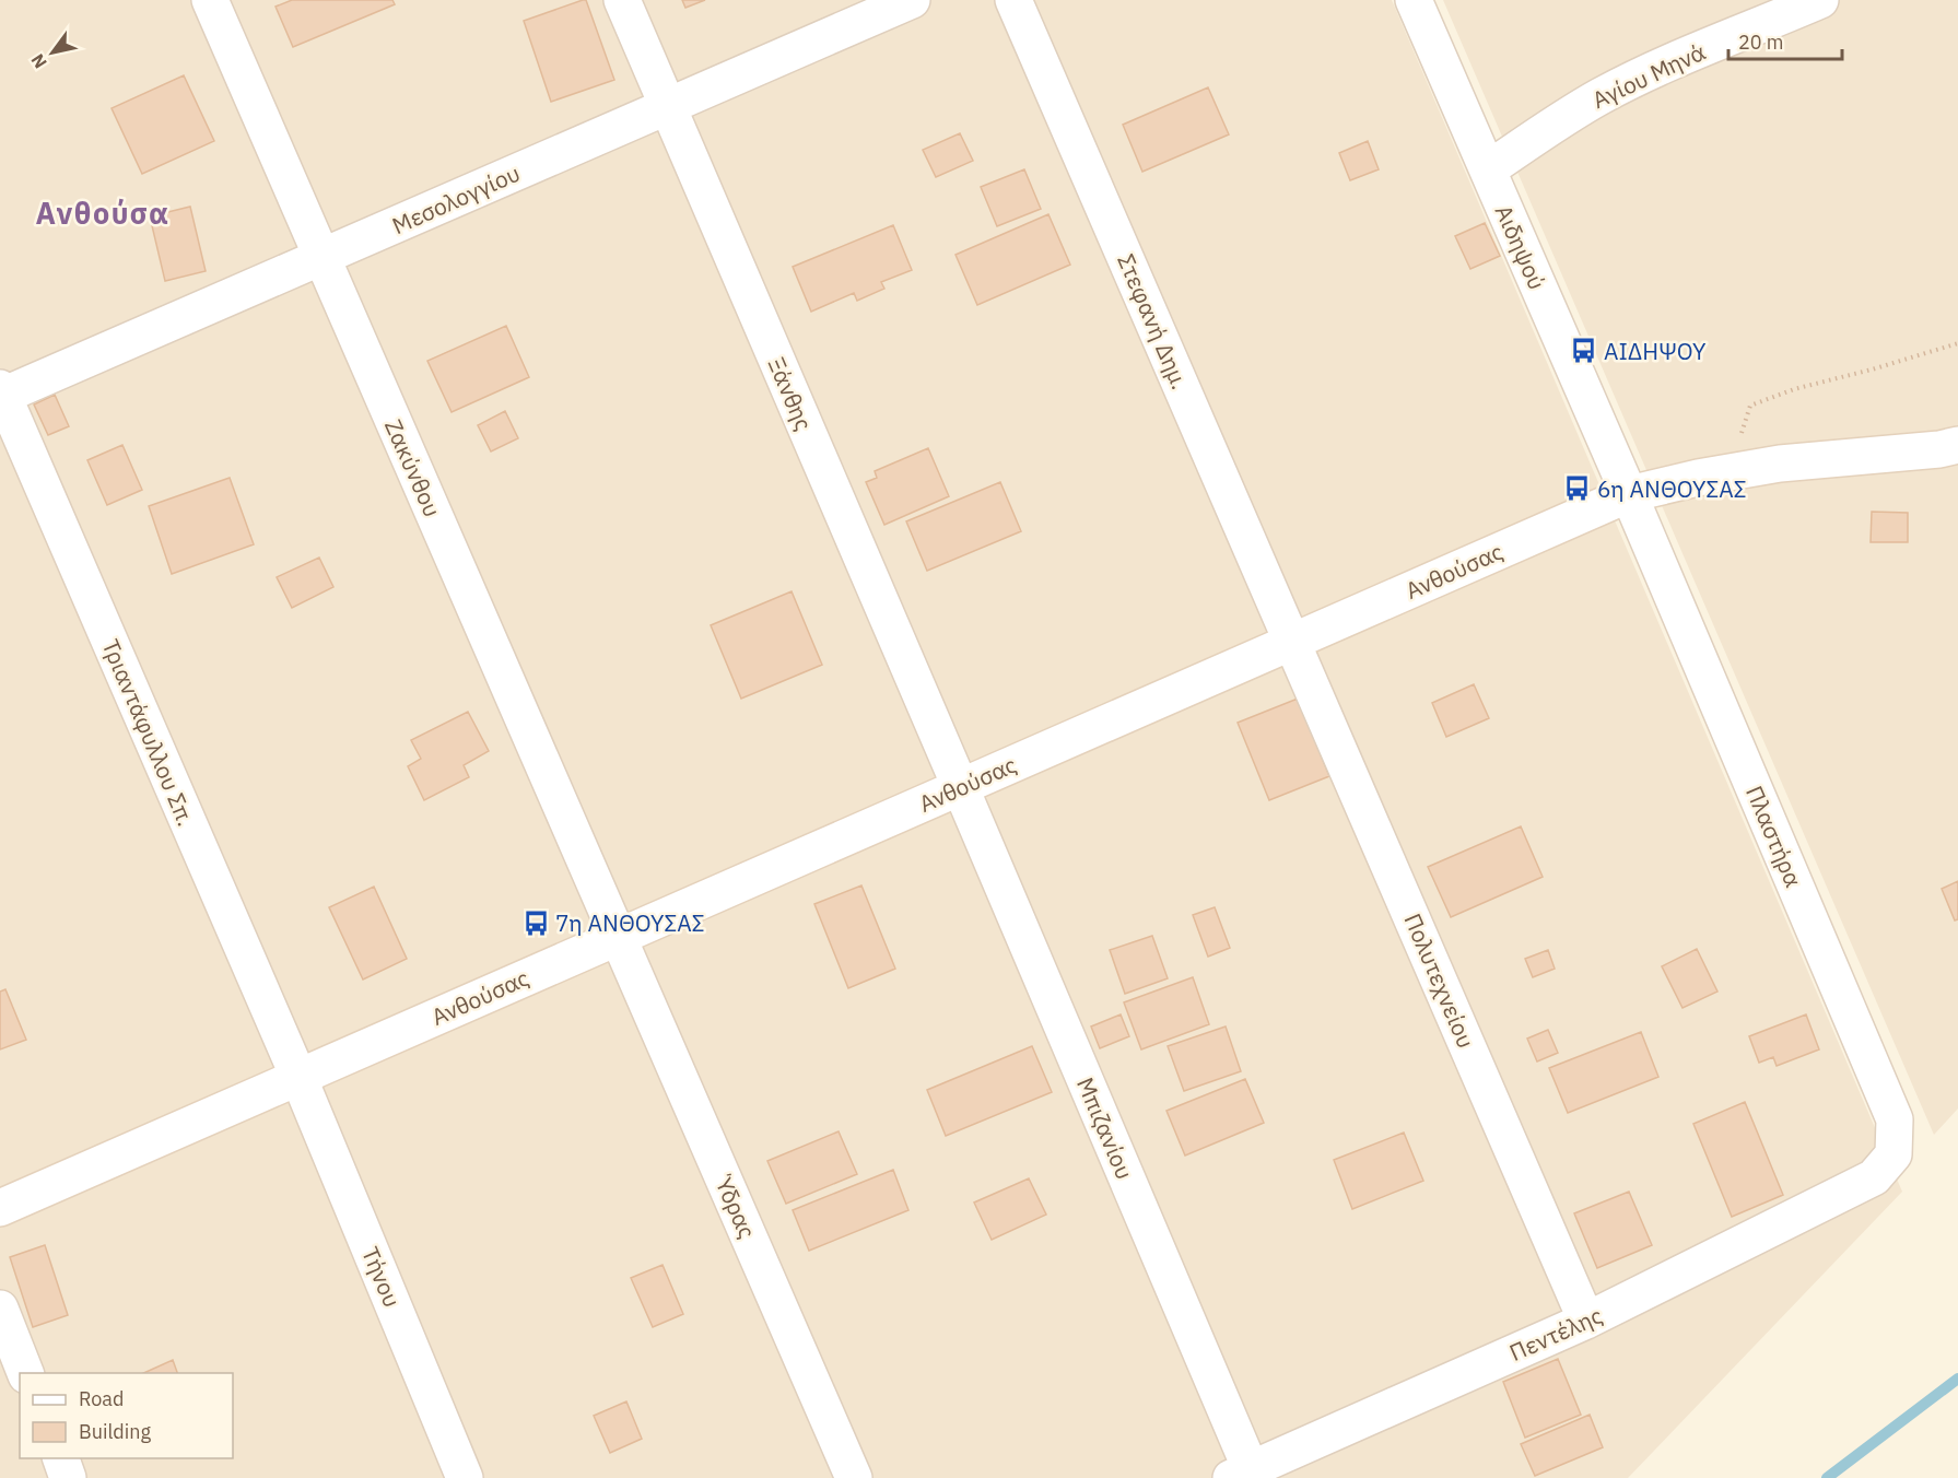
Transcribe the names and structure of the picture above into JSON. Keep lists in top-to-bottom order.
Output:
{
  "streets": {
    "street": [
      "Αγίου Μηνά",
      "Μεσολογγίου",
      "Αιδηψού",
      "Στεφανή Δημ.",
      "Ξάνθης",
      "Ζακύνθου",
      "Ανθούσας",
      "Τριαντάφυλλου Σπ.",
      "Πλαστήρα",
      "Πολυτεχνείου",
      "Μπιζανίου",
      "Ύδρας",
      "Τήνου",
      "Πεντέλης"
    ]
  },
  "crossings": [
    ["Αγίου Μηνά", "Αιδηψού"],
    ["Μεσολογγίου", "Ξάνθης"],
    ["Μεσολογγίου", "Ζακύνθου"],
    ["Μεσολογγίου", "Τριαντάφυλλου Σπ."],
    ["Αιδηψού", "Ανθούσας"],
    ["Αιδηψού", "Πλαστήρα"],
    ["Στεφανή Δημ.", "Ανθούσας"],
    ["Στεφανή Δημ.", "Πολυτεχνείου"],
    ["Ξάνθης", "Ανθούσας"],
    ["Ξάνθης", "Μπιζανίου"],
    ["Ζακύνθου", "Ανθούσας"],
    ["Ζακύνθου", "Ύδρας"],
    ["Ανθούσας", "Τριαντάφυλλου Σπ."],
    ["Ανθούσας", "Πλαστήρα"],
    ["Ανθούσας", "Πολυτεχνείου"],
    ["Ανθούσας", "Μπιζανίου"],
    ["Ανθούσας", "Ύδρας"],
    ["Ανθούσας", "Τήνου"],
    ["Τριαντάφυλλου Σπ.", "Τήνου"],
    ["Πλαστήρα", "Πεντέλης"],
    ["Πολυτεχνείου", "Πεντέλης"],
    ["Μπιζανίου", "Πεντέλης"]
  ],
  "districts": ["Ανθούσα"],
  "places": {
    "bus stop": ["ΑΙΔΗΨΟΥ", "6η ΑΝΘΟΥΣΑΣ", "7η ΑΝΘΟΥΣΑΣ"]
  },
  "legend": ["Road", "Building"],
  "scale_bar": "20 m",
  "north": "bottom left"
}
